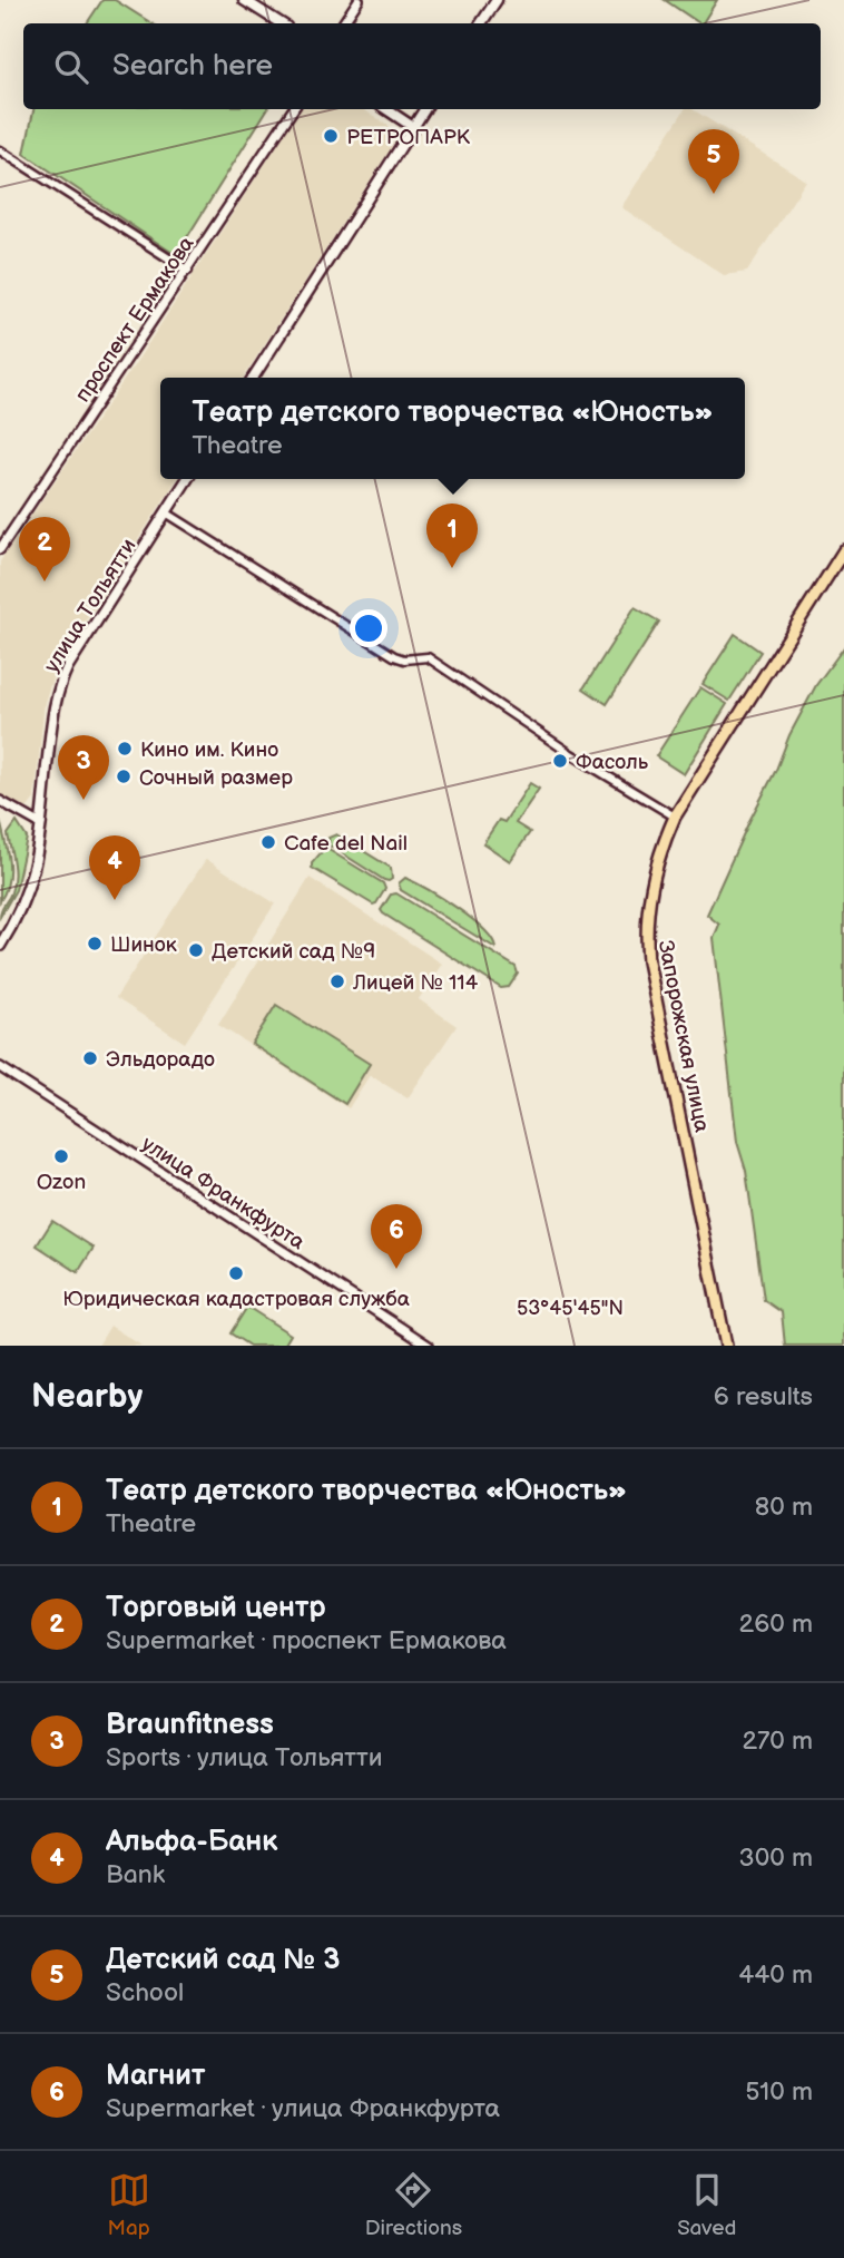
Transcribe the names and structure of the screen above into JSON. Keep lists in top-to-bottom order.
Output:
{
  "streets": {
    "main road": ["улица Тольятти", "Запорожская улица"],
    "street": ["проспект Ермакова", "улица Франкфурта"]
  },
  "places": [
    "РЕТРОПАРК",
    "Кино им. Кино",
    "Фасоль",
    "Сочный размер",
    "Cafe del Nail",
    "Шинок",
    "Детский сад №9",
    "Лицей № 114",
    "Эльдорадо",
    "Ozon",
    "Юридическая кадастровая служба"
  ],
  "page": {
    "search": "Search here",
    "pins": [
      "5",
      "1",
      "2",
      "3",
      "4",
      "6"
    ],
    "popup": ["Театр детского творчества «Юность»", "Theatre"],
    "heading": ["Nearby", "6 results"],
    "list": [
      {
        "mark": "1",
        "name": "Театр детского творчества «Юность»",
        "note": "Theatre",
        "value": "80 m"
      },
      {
        "mark": "2",
        "name": "Торговый центр",
        "note": "Supermarket · проспект Ермакова",
        "value": "260 m"
      },
      {
        "mark": "3",
        "name": "Braunfitness",
        "note": "Sports · улица Тольятти",
        "value": "270 m"
      },
      {
        "mark": "4",
        "name": "Альфа-Банк",
        "note": "Bank",
        "value": "300 m"
      },
      {
        "mark": "5",
        "name": "Детский сад № 3",
        "note": "School",
        "value": "440 m"
      },
      {
        "mark": "6",
        "name": "Магнит",
        "note": "Supermarket · улица Франкфурта",
        "value": "510 m"
      }
    ],
    "nav": ["Map", "Directions", "Saved"]
  },
  "coordinates": ["53°45'45\"N"]
}
